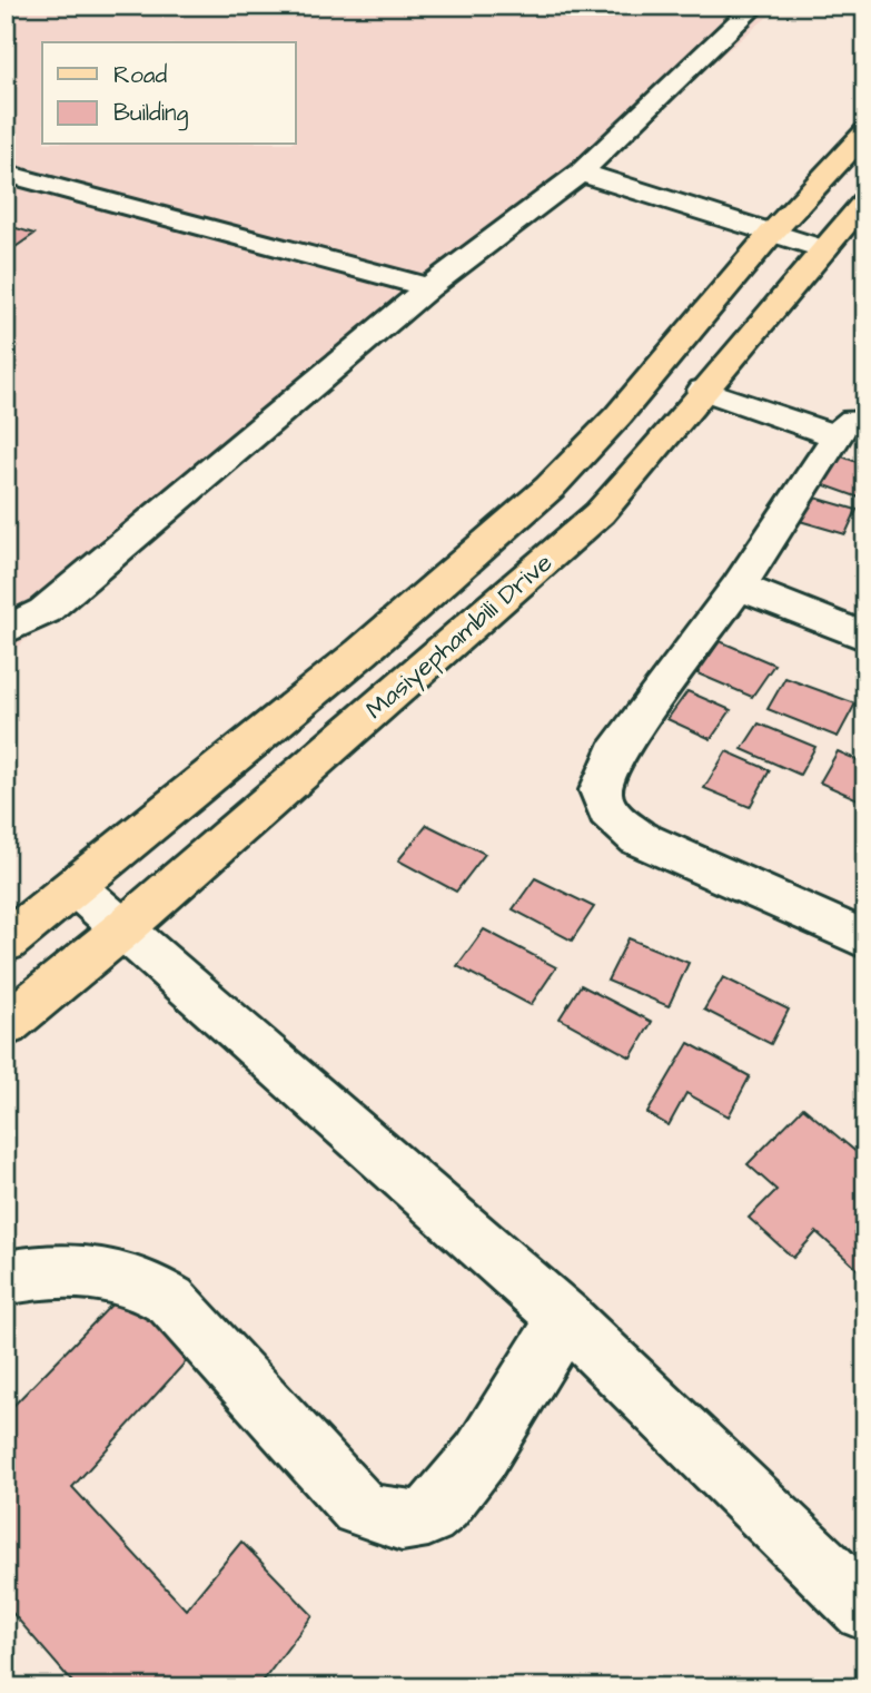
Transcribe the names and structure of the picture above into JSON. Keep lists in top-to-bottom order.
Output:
{
  "streets": {
    "main road": ["Masiyephambili Drive"]
  },
  "legend": ["Road", "Building"]
}
